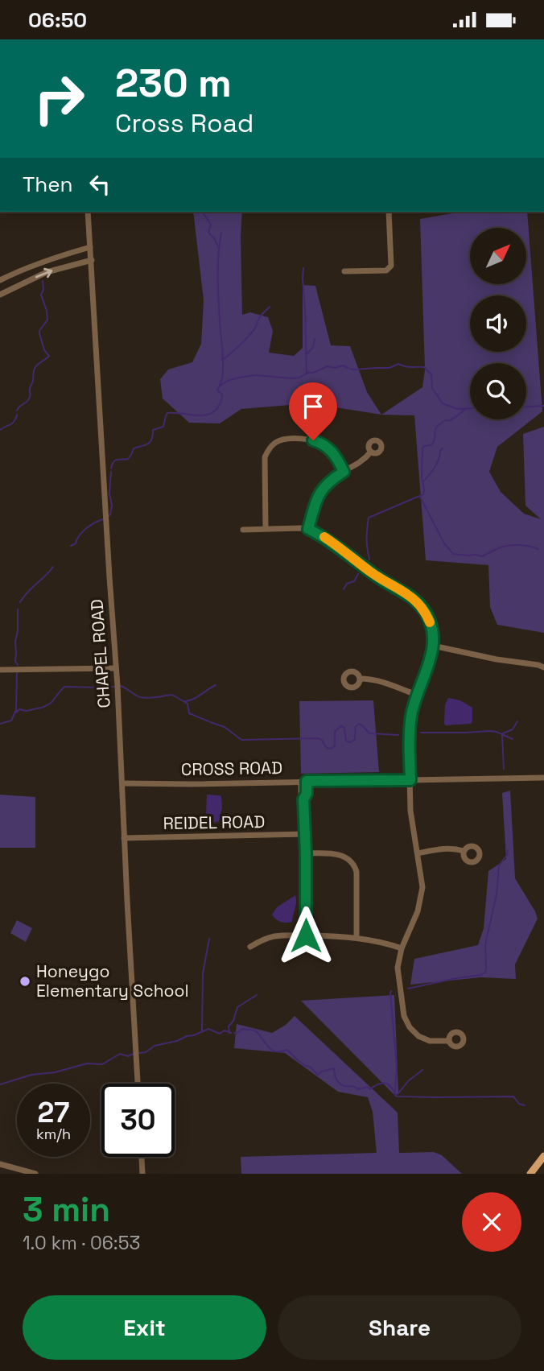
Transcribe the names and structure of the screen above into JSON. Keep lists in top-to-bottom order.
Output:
{
  "streets": {
    "street": ["CHAPEL ROAD", "CROSS ROAD", "REIDEL ROAD"]
  },
  "crossings": [
    ["CHAPEL ROAD", "CROSS ROAD"],
    ["CHAPEL ROAD", "REIDEL ROAD"]
  ],
  "places": ["Honeygo Elementary School"],
  "north": "top right",
  "page": {
    "status": "06:50",
    "turn": ["230 m", "Cross Road"],
    "then": "Then",
    "speed": "27 km/h",
    "limit": "30",
    "heading": ["3 min", "1.0 km · 06:53"],
    "buttons": ["Exit", "Share"]
  }
}
